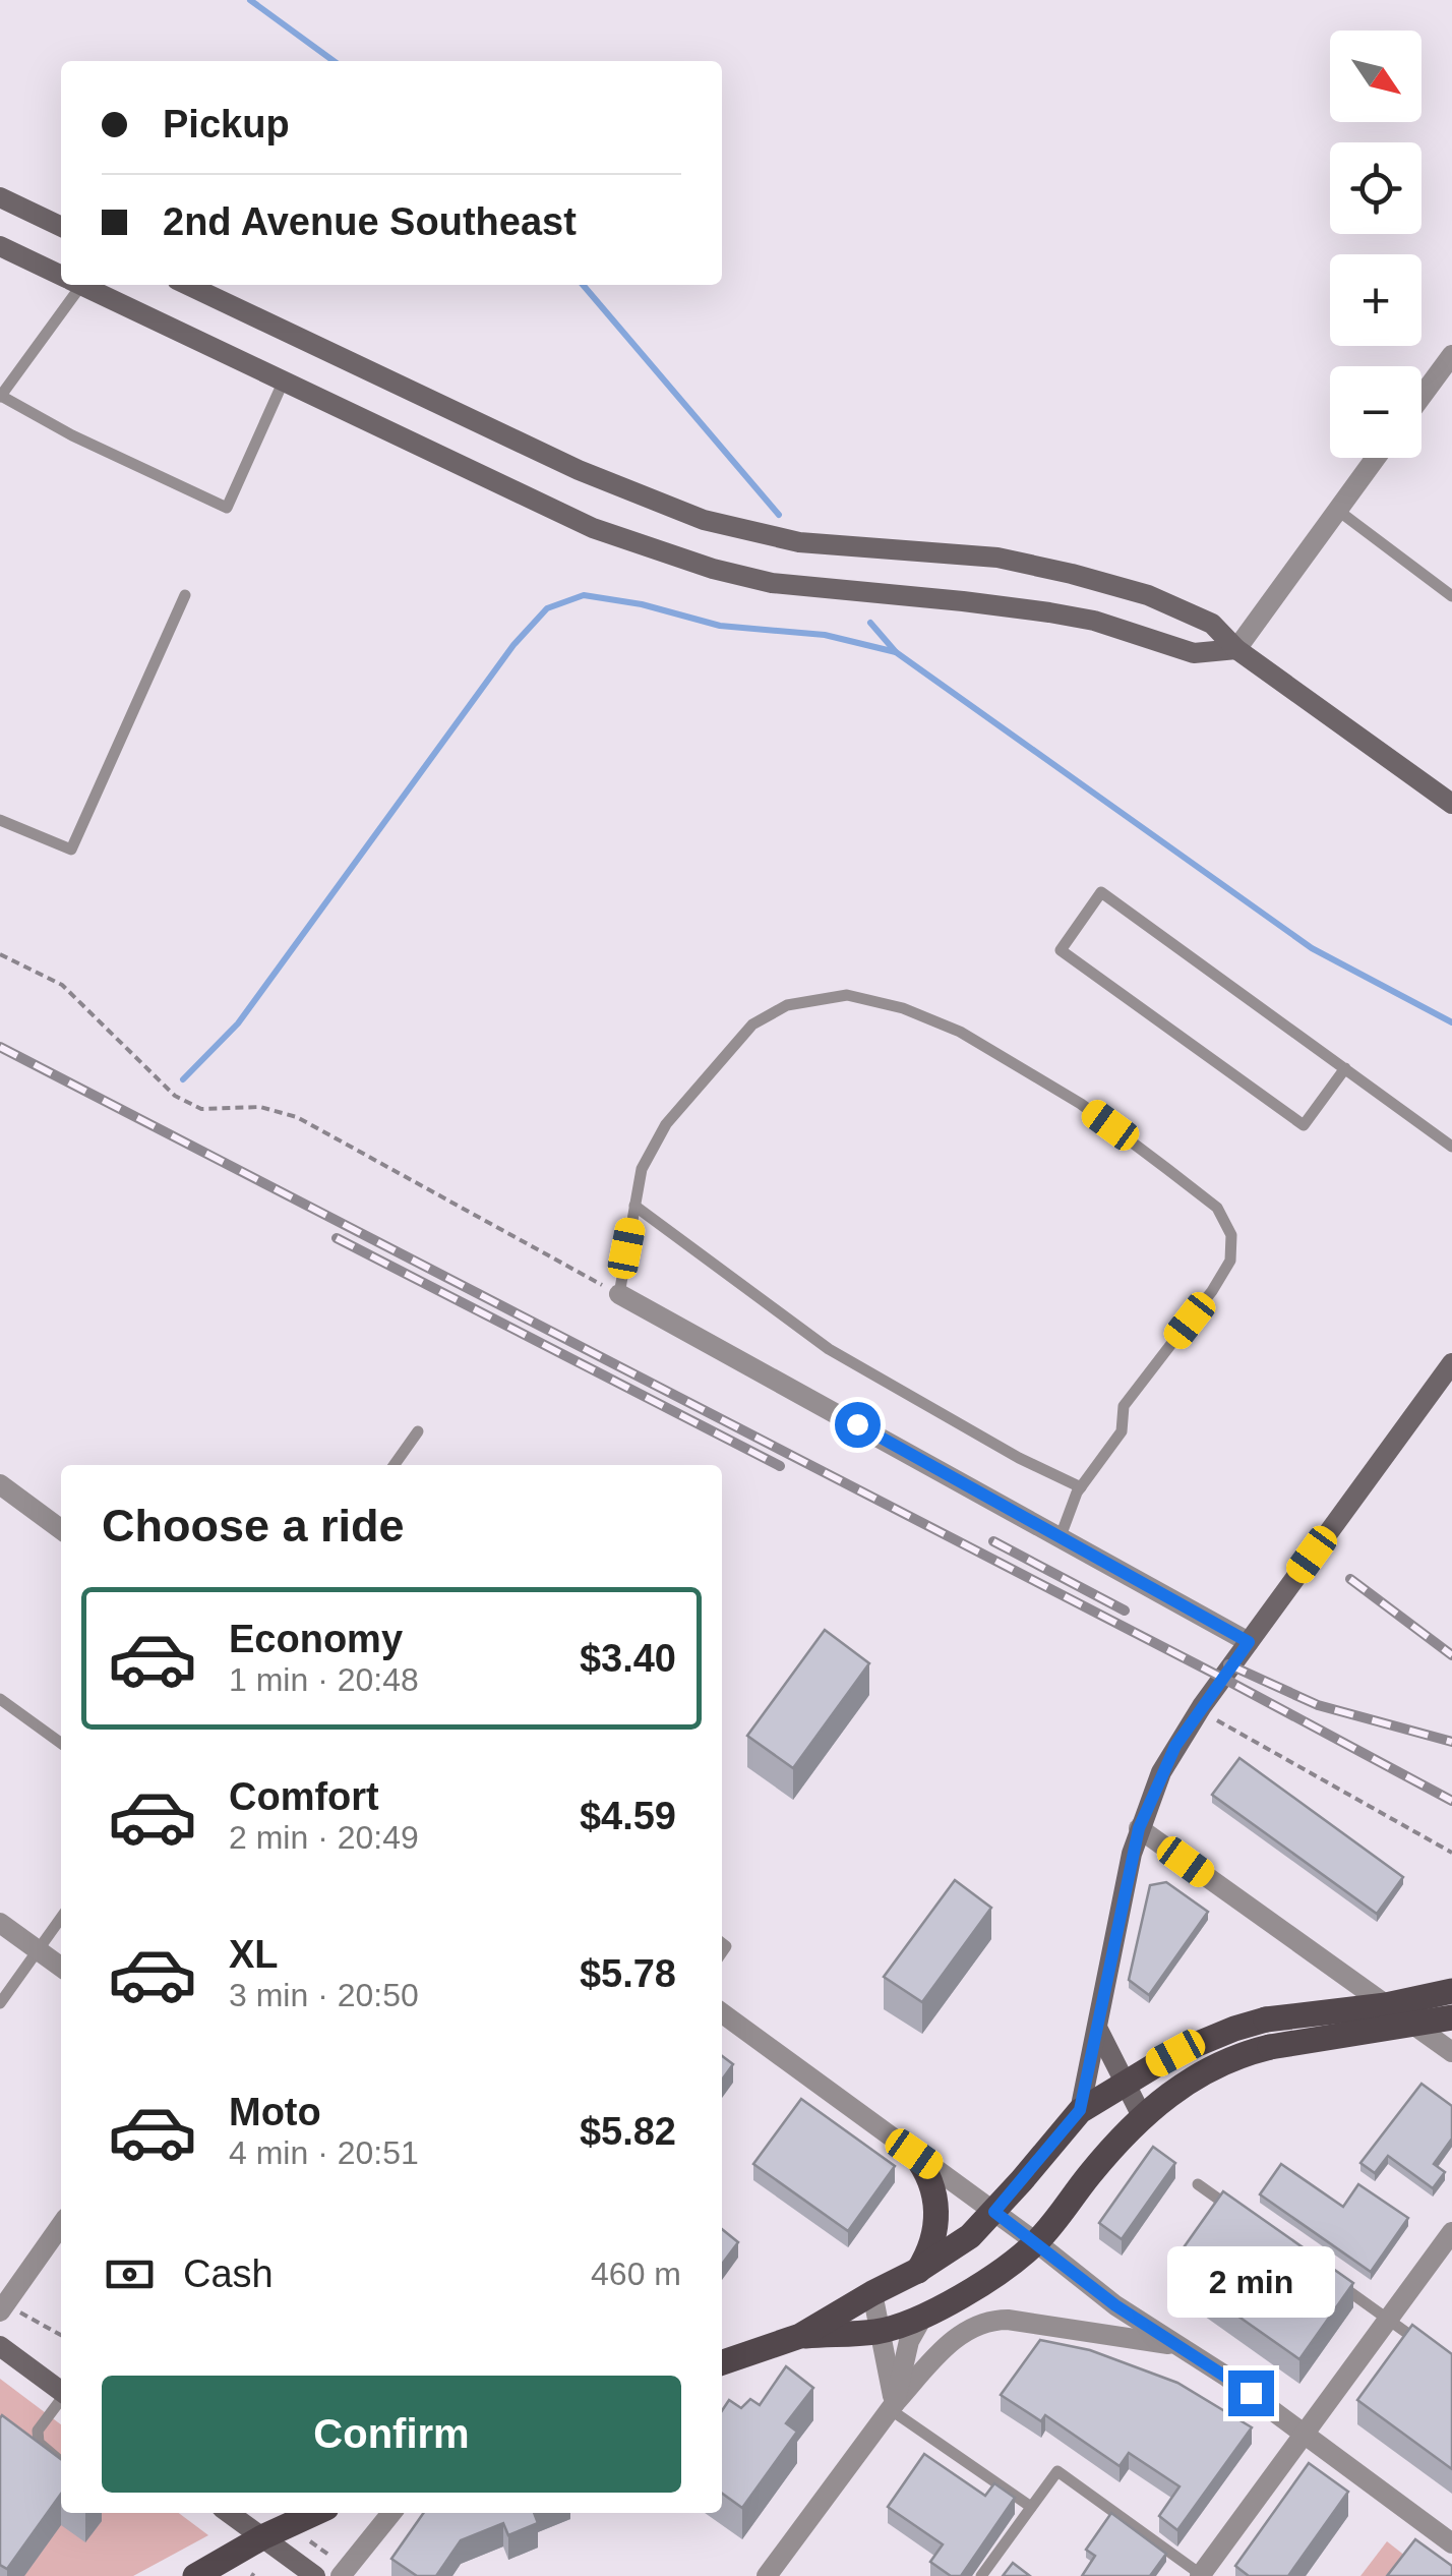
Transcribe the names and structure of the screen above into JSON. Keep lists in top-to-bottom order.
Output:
{
  "north": "bottom right",
  "page": {
    "map_buttons": ["+", "−"],
    "banner": ["Pickup", "2nd Avenue Southeast"],
    "heading": "Choose a ride",
    "list": [
      {
        "name": "Economy",
        "note": "1 min · 20:48",
        "value": "$3.40"
      },
      {
        "name": "Comfort",
        "note": "2 min · 20:49",
        "value": "$4.59"
      },
      {
        "name": "XL",
        "note": "3 min · 20:50",
        "value": "$5.78"
      },
      {
        "name": "Moto",
        "note": "4 min · 20:51",
        "value": "$5.82"
      }
    ],
    "pay": ["Cash", "460 m"],
    "bubble": "2 min",
    "buttons": "Confirm"
  }
}
